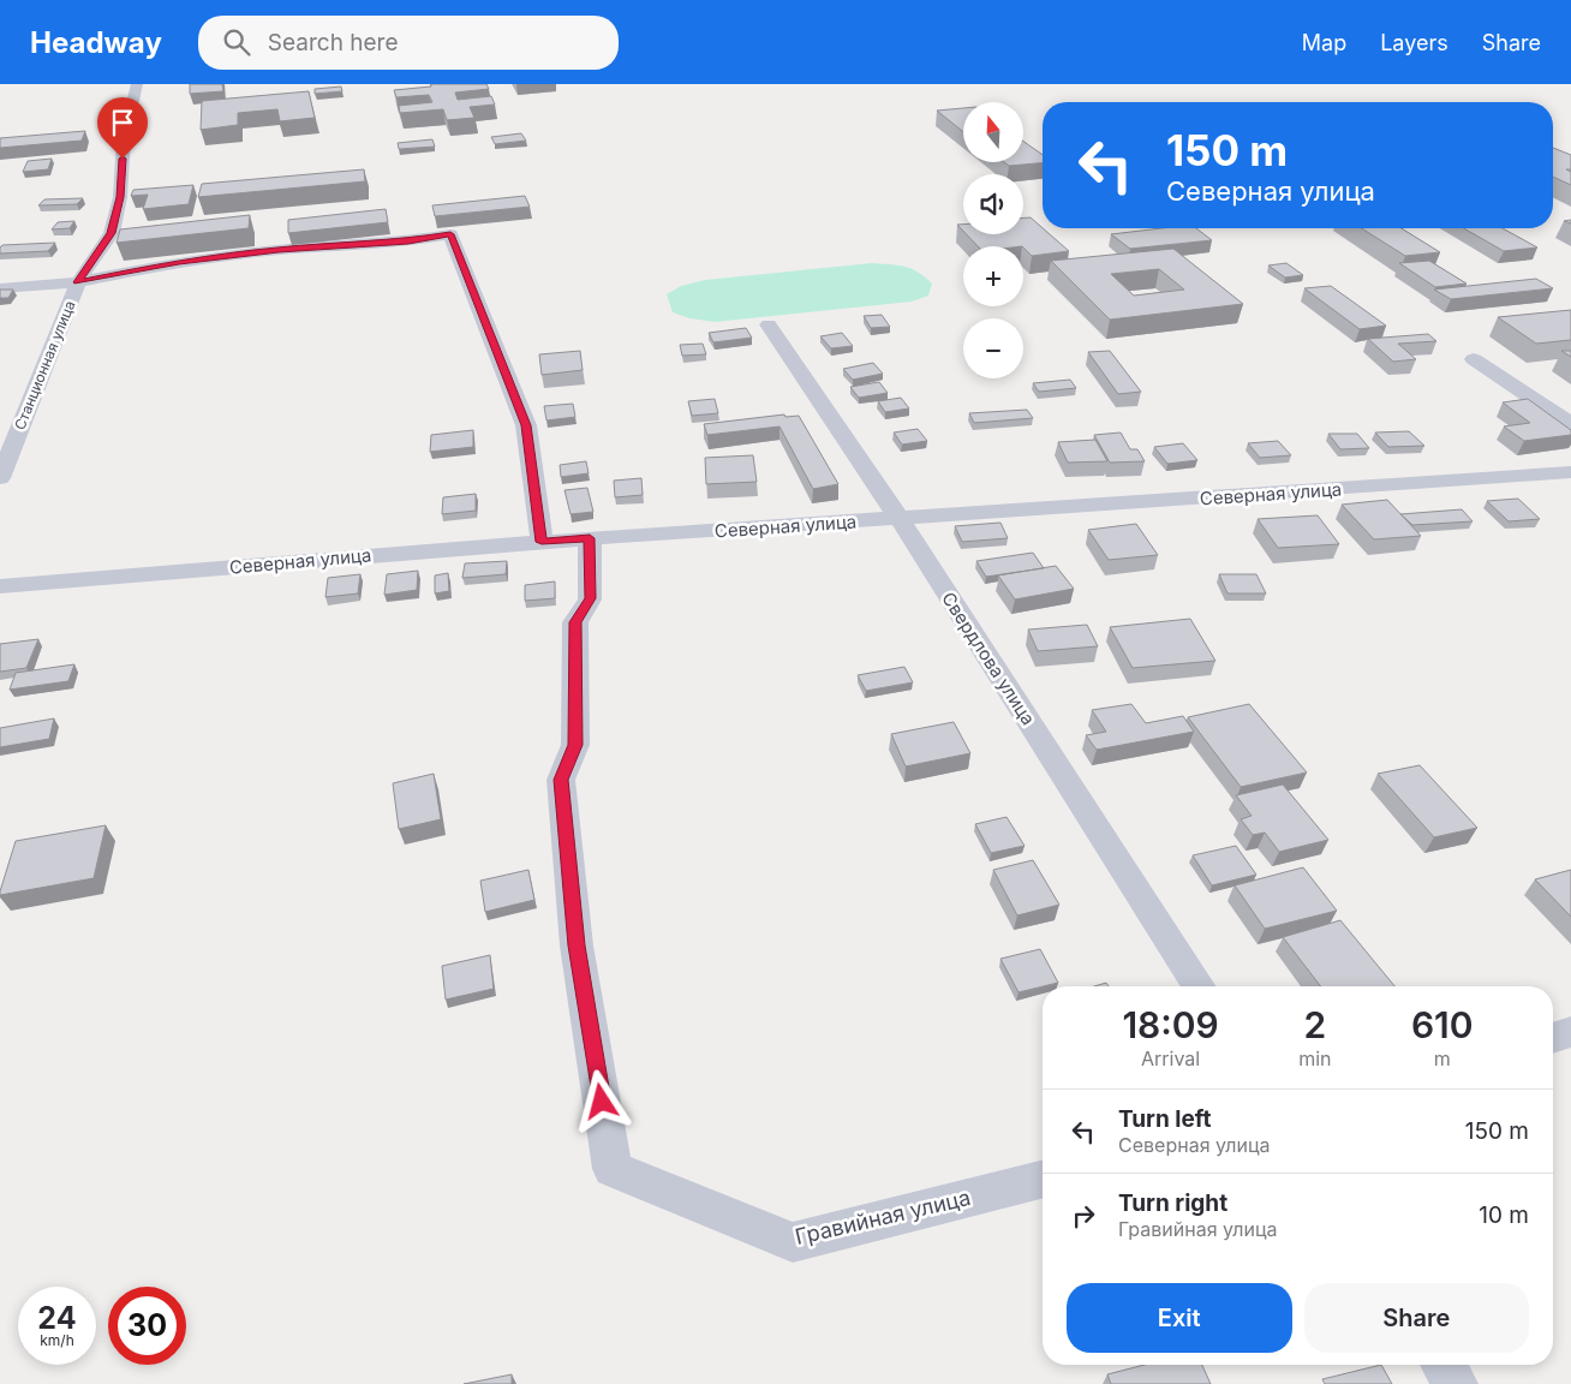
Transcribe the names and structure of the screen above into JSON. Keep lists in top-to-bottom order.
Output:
{
  "streets": {
    "street": [
      "Станционная улица",
      "Северная улица",
      "Свердлова улица",
      "Гравийная улица"
    ]
  },
  "crossings": [
    ["Северная улица", "Свердлова улица"],
    ["Северная улица", "Гравийная улица"]
  ],
  "north": "top",
  "page": {
    "header": "Headway",
    "search": "Search here",
    "nav": ["Map", "Layers", "Share"],
    "map_buttons": ["+", "−"],
    "turn": ["150 m", "Северная улица"],
    "eta": [
      "18:09",
      "Arrival",
      "2",
      "min",
      "610",
      "m"
    ],
    "list": [
      {
        "name": "Turn left",
        "note": "Северная улица",
        "value": "150 m"
      },
      {
        "name": "Turn right",
        "note": "Гравийная улица",
        "value": "10 m"
      }
    ],
    "buttons": ["Exit", "Share"],
    "speed": "24 km/h",
    "limit": "30"
  }
}
